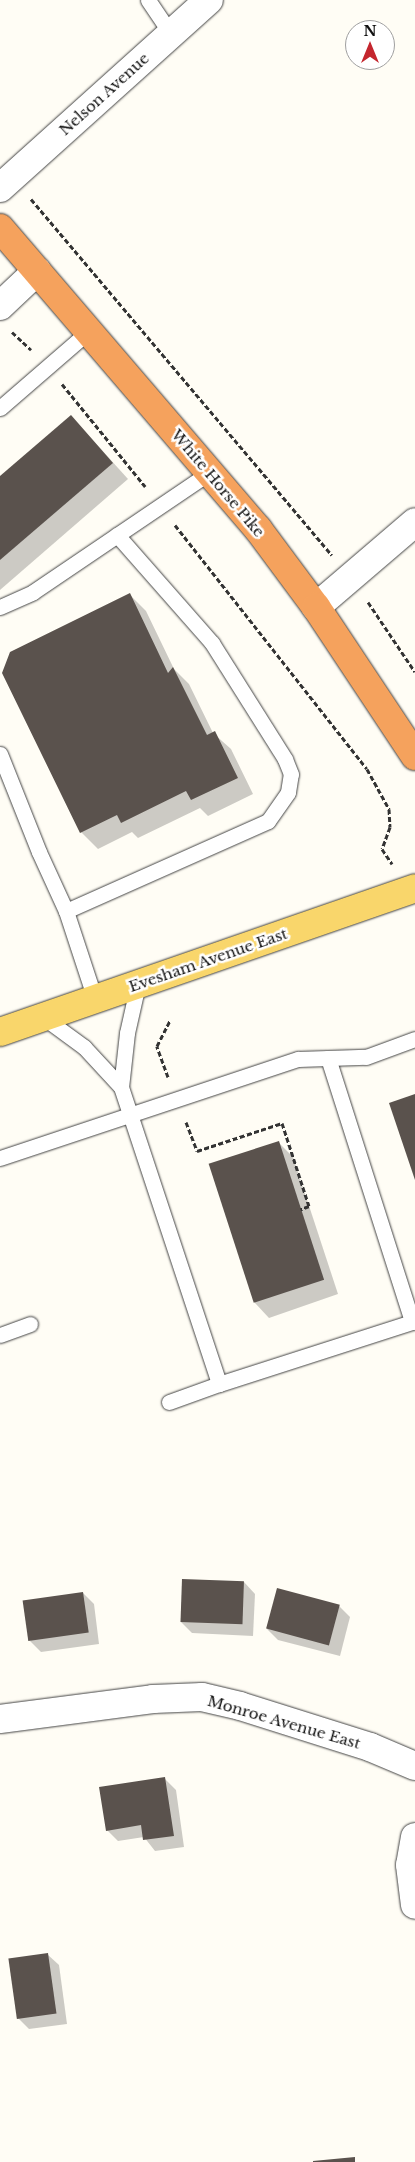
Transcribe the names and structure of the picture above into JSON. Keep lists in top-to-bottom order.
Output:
{
  "streets": {
    "highway": ["White Horse Pike"],
    "main road": ["Evesham Avenue East"],
    "street": ["Nelson Avenue", "Monroe Avenue East"]
  },
  "north": "top"
}
